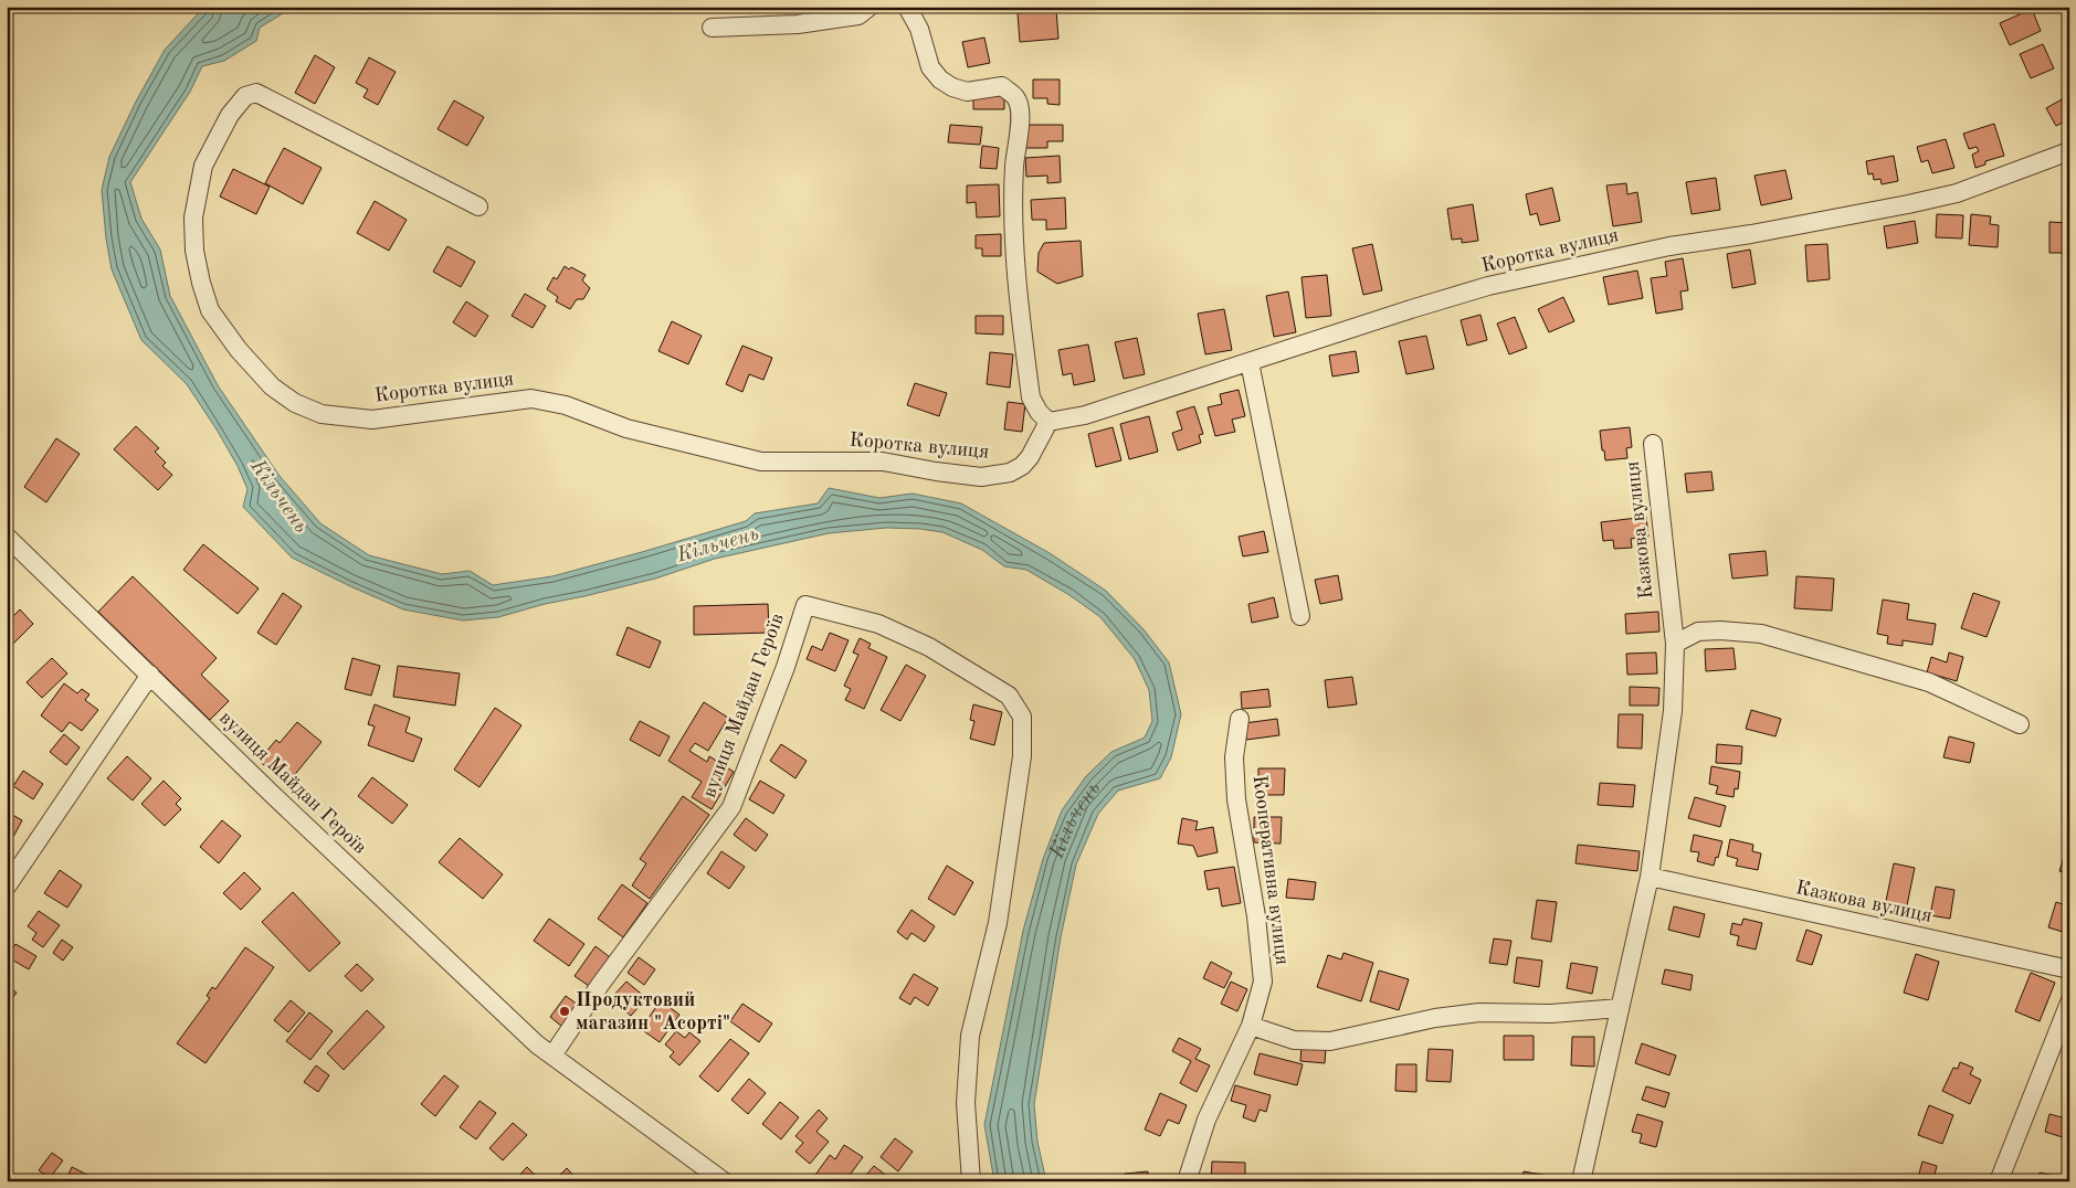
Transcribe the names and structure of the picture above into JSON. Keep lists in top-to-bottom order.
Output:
{
  "streets": {
    "street": [
      "Коротка вулиця",
      "Казкова вулиця",
      "вулиця Майдан Героїв",
      "Кооперативна вулиця"
    ]
  },
  "water": ["Кільчень"],
  "places": ["Продуктовий магазин \"Асорті\""]
}
